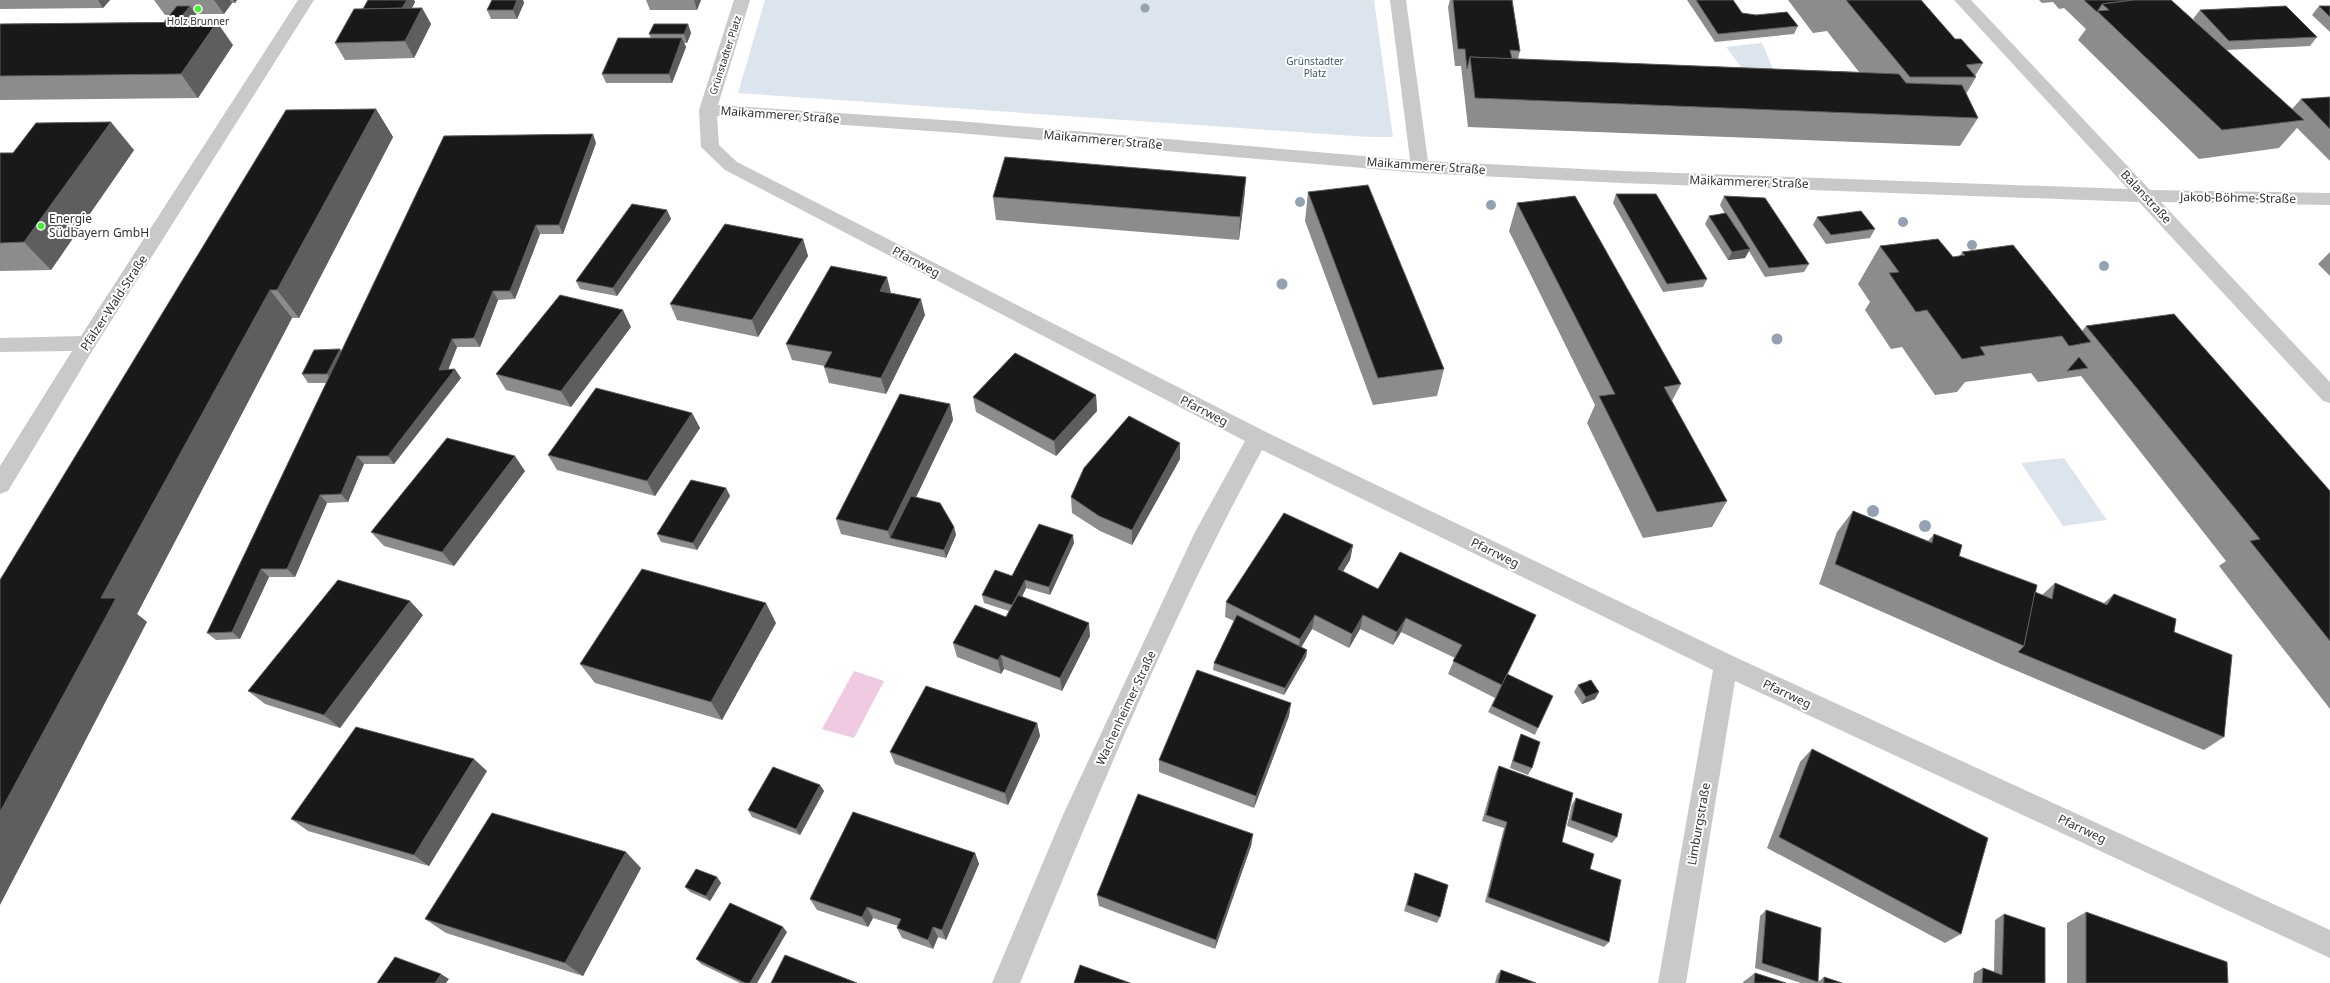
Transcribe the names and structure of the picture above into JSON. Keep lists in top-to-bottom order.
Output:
{
  "streets": {
    "street": [
      "Grünstadter Platz",
      "Maikammerer Straße",
      "Balanstraße",
      "Jakob-Böhme-Straße",
      "Pfarrweg",
      "Pfälzer-Wald-Straße",
      "Wachenheimer Straße",
      "Limburgstraße"
    ]
  },
  "crossings": [
    ["Grünstadter Platz", "Maikammerer Straße"],
    ["Grünstadter Platz", "Pfarrweg"],
    ["Maikammerer Straße", "Balanstraße"],
    ["Maikammerer Straße", "Jakob-Böhme-Straße"],
    ["Maikammerer Straße", "Pfarrweg"],
    ["Balanstraße", "Jakob-Böhme-Straße"],
    ["Pfarrweg", "Wachenheimer Straße"],
    ["Pfarrweg", "Limburgstraße"]
  ],
  "parks": ["Grünstadter Platz"],
  "places": ["Holz Brunner", "Energie Südbayern GmbH"]
}
